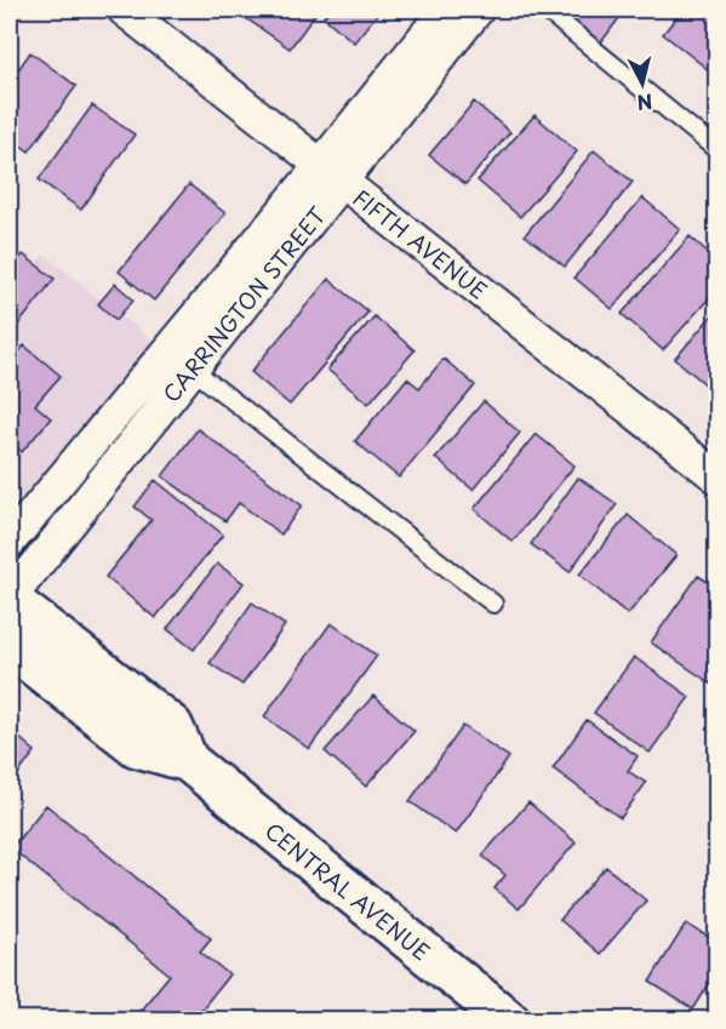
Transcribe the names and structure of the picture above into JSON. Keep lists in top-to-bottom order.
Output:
{
  "streets": {
    "main road": ["CENTRAL AVENUE"],
    "street": ["FIFTH AVENUE", "CARRINGTON STREET"]
  },
  "crossings": [
    ["FIFTH AVENUE", "CARRINGTON STREET"],
    ["CARRINGTON STREET", "CENTRAL AVENUE"]
  ],
  "north": "bottom"
}
